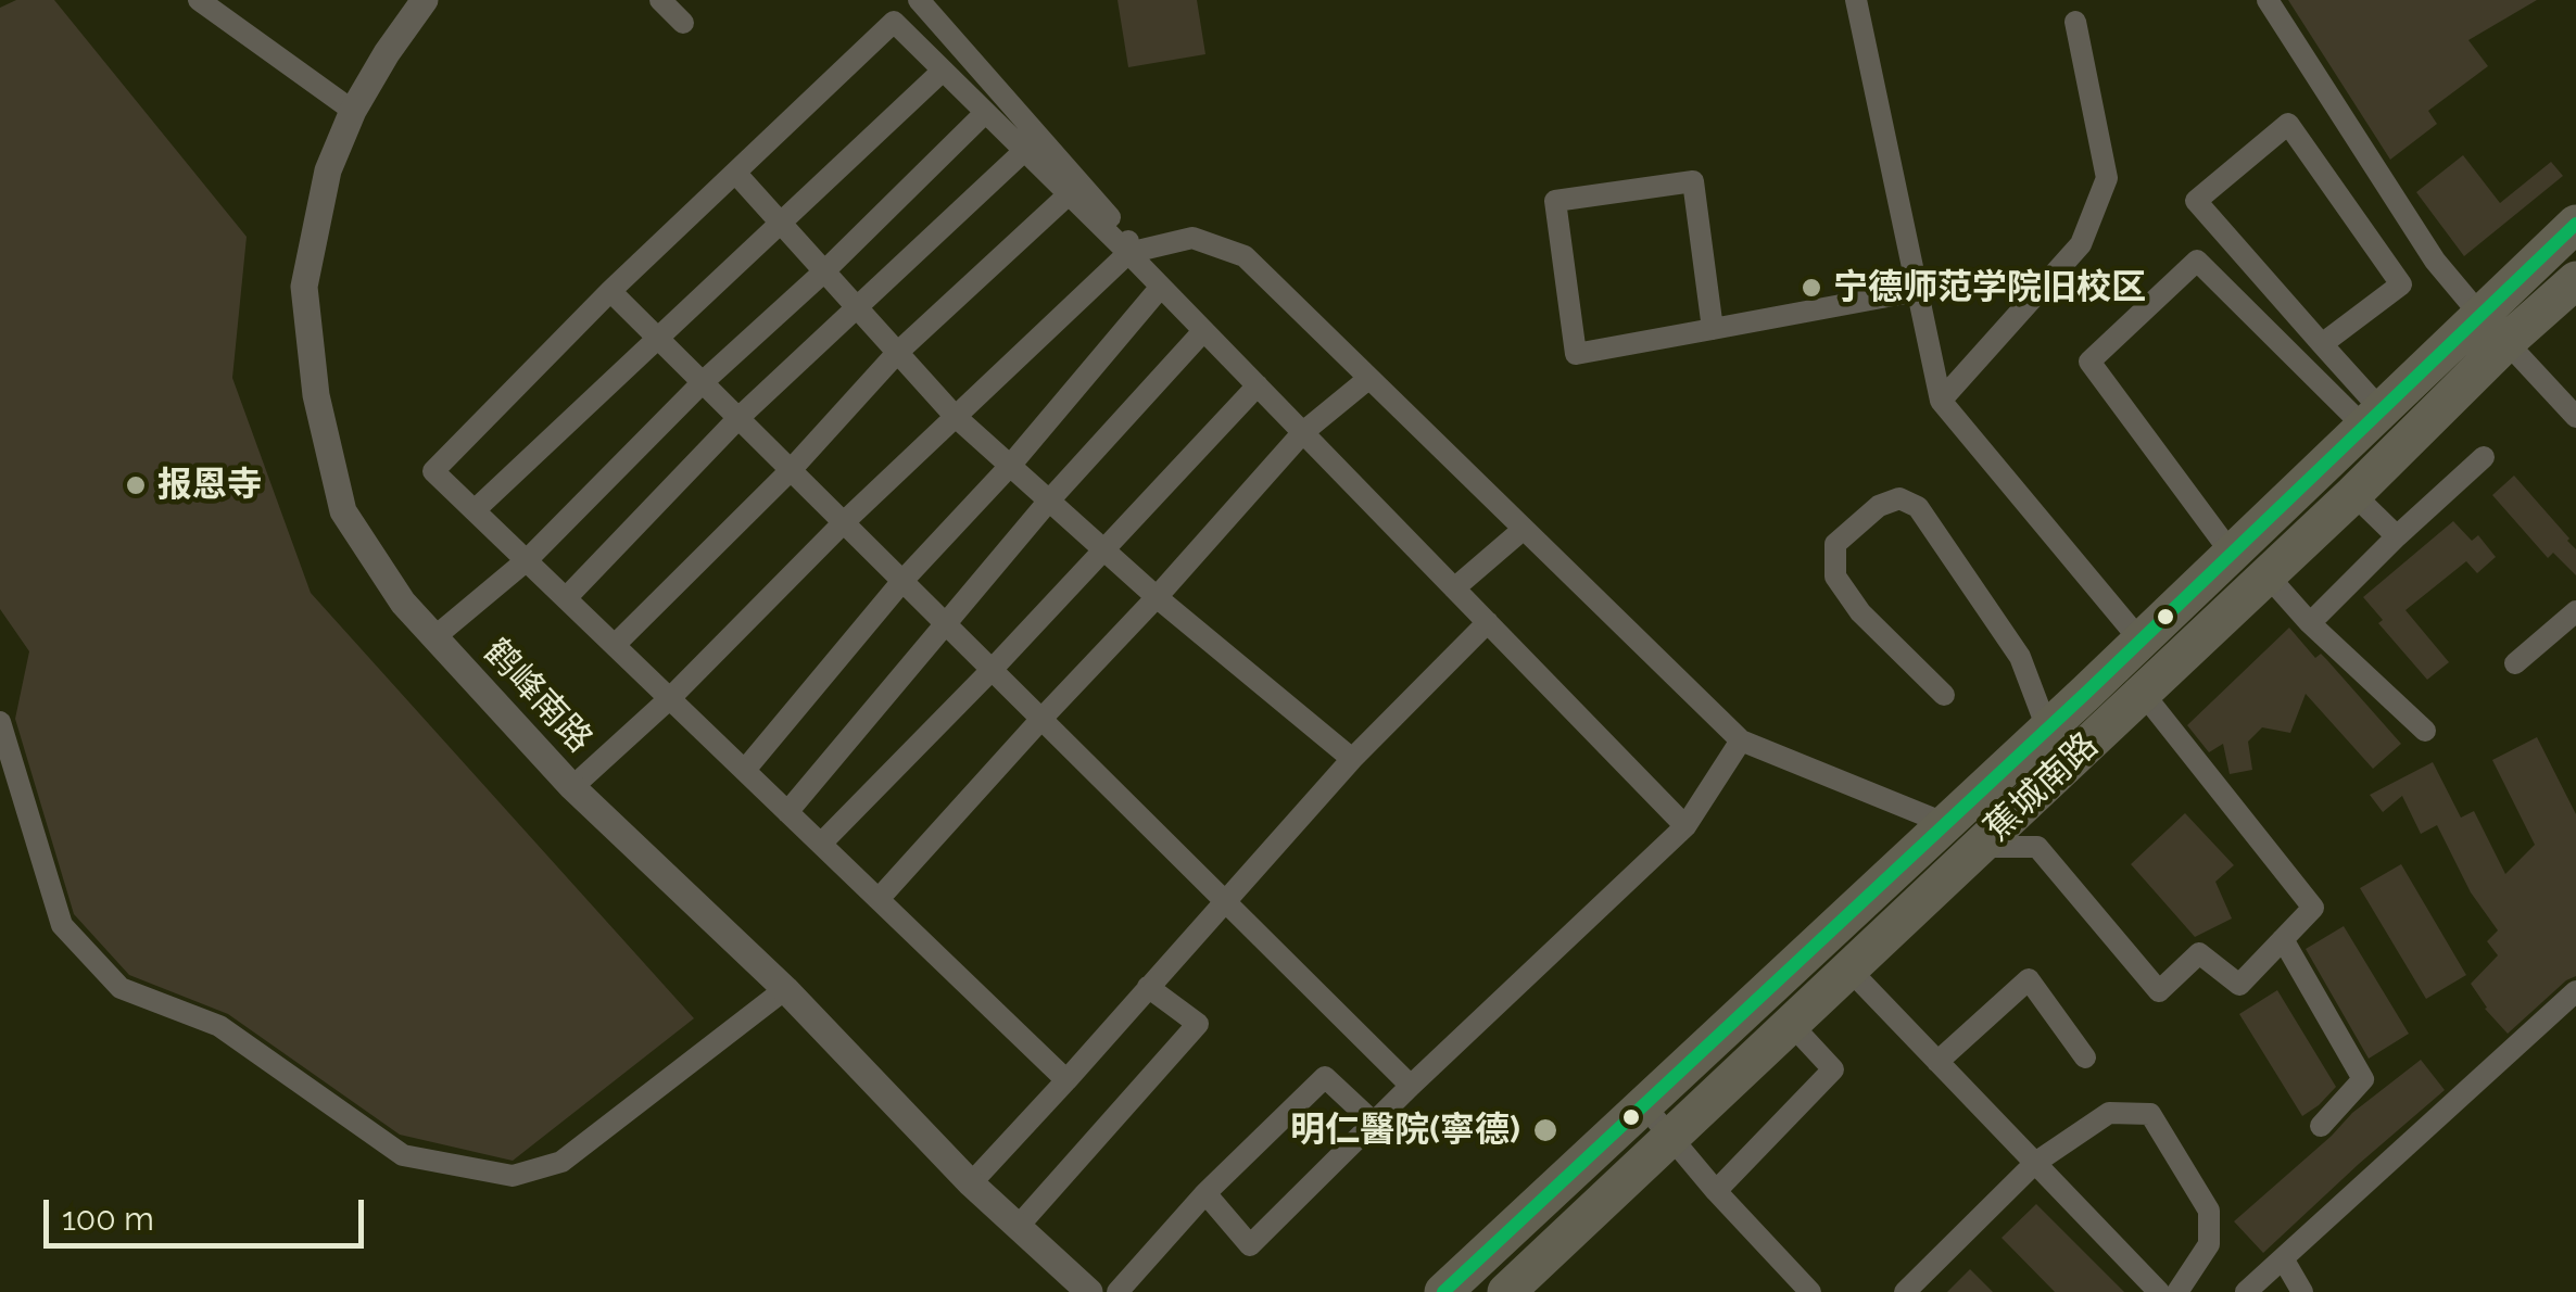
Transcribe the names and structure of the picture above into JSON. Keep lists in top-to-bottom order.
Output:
{
  "streets": {
    "highway": ["蕉城南路"],
    "street": ["鹤峰南路"]
  },
  "places": ["宁德师范学院旧校区", "报恩寺", "明仁醫院(寧德)"],
  "scale_bar": "100 m"
}
